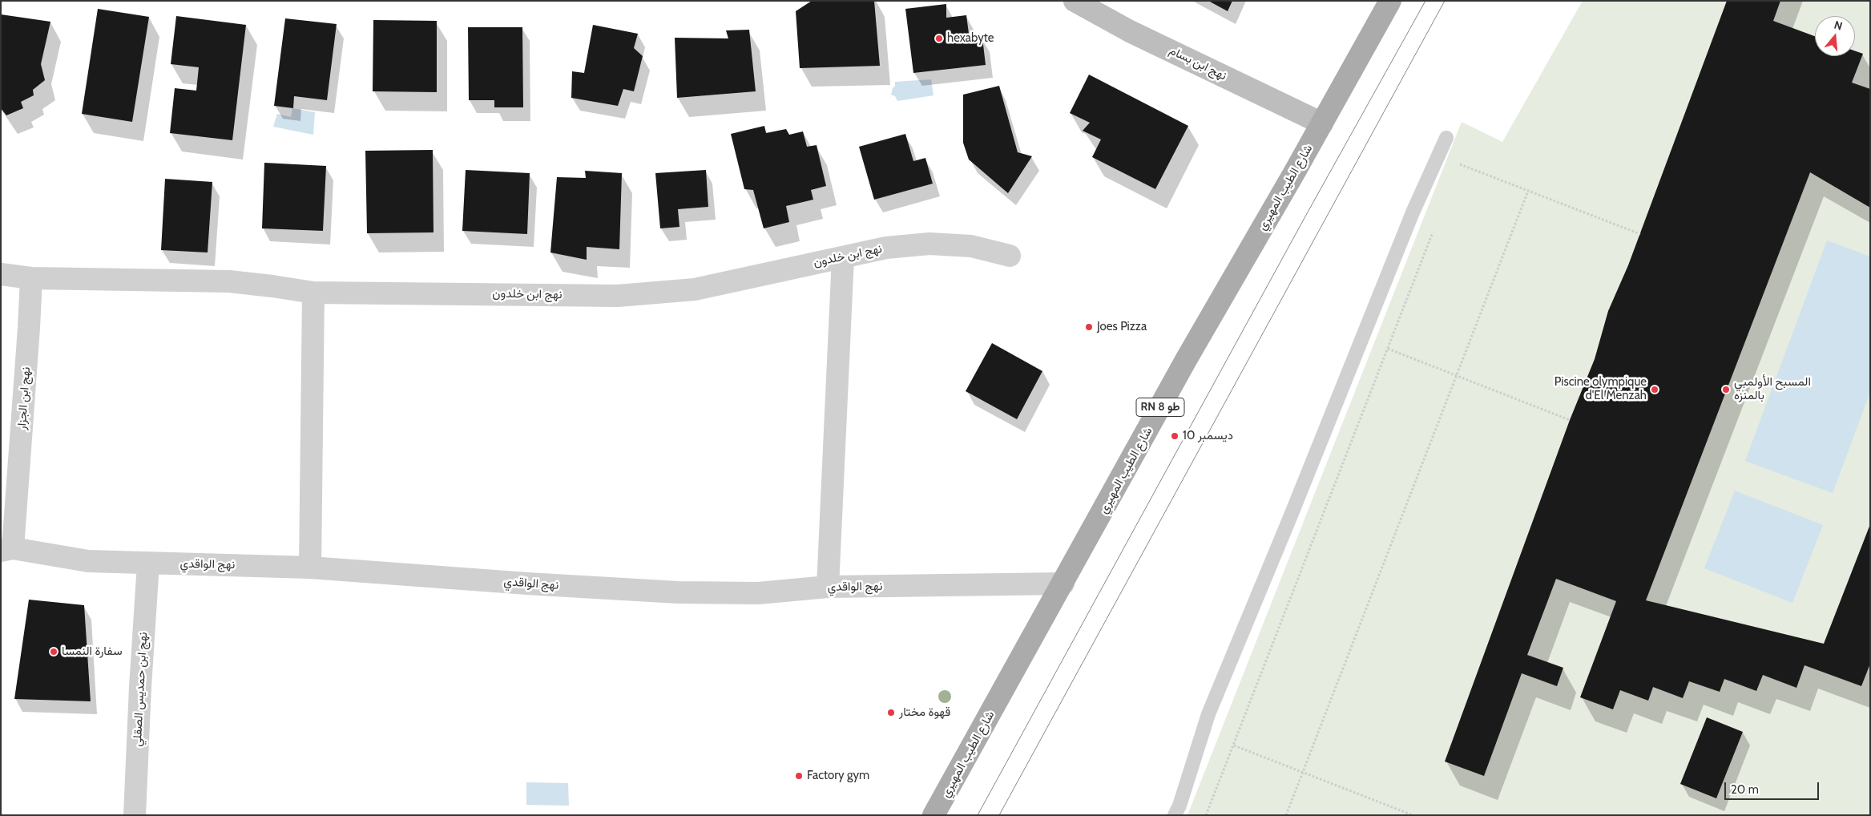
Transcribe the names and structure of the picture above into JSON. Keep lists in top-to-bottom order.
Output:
{
  "streets": {
    "main road": ["شارع الطيب المهيري", "RN 8 طو"],
    "street": [
      "نهج ابن بسام",
      "نهج ابن خلدون",
      "نهج ابن الجزار",
      "نهج الواقدي",
      "نهج ابن حمديس الصقلي"
    ]
  },
  "crossings": [
    ["نهج ابن بسام", "شارع الطيب المهيري"],
    ["شارع الطيب المهيري", "نهج الواقدي"],
    ["نهج ابن خلدون", "نهج ابن الجزار"],
    ["نهج ابن الجزار", "نهج الواقدي"],
    ["نهج الواقدي", "نهج ابن حمديس الصقلي"]
  ],
  "places": [
    "hexabyte",
    "Joes Pizza",
    "Piscine olympique d'El Menzah",
    "المسبح الأولمبي بالمنزه",
    "10 ديسمبر",
    "سفارة النمسا",
    "قهوة مختار",
    "Factory gym"
  ],
  "scale_bar": "20 m",
  "north": "top"
}
